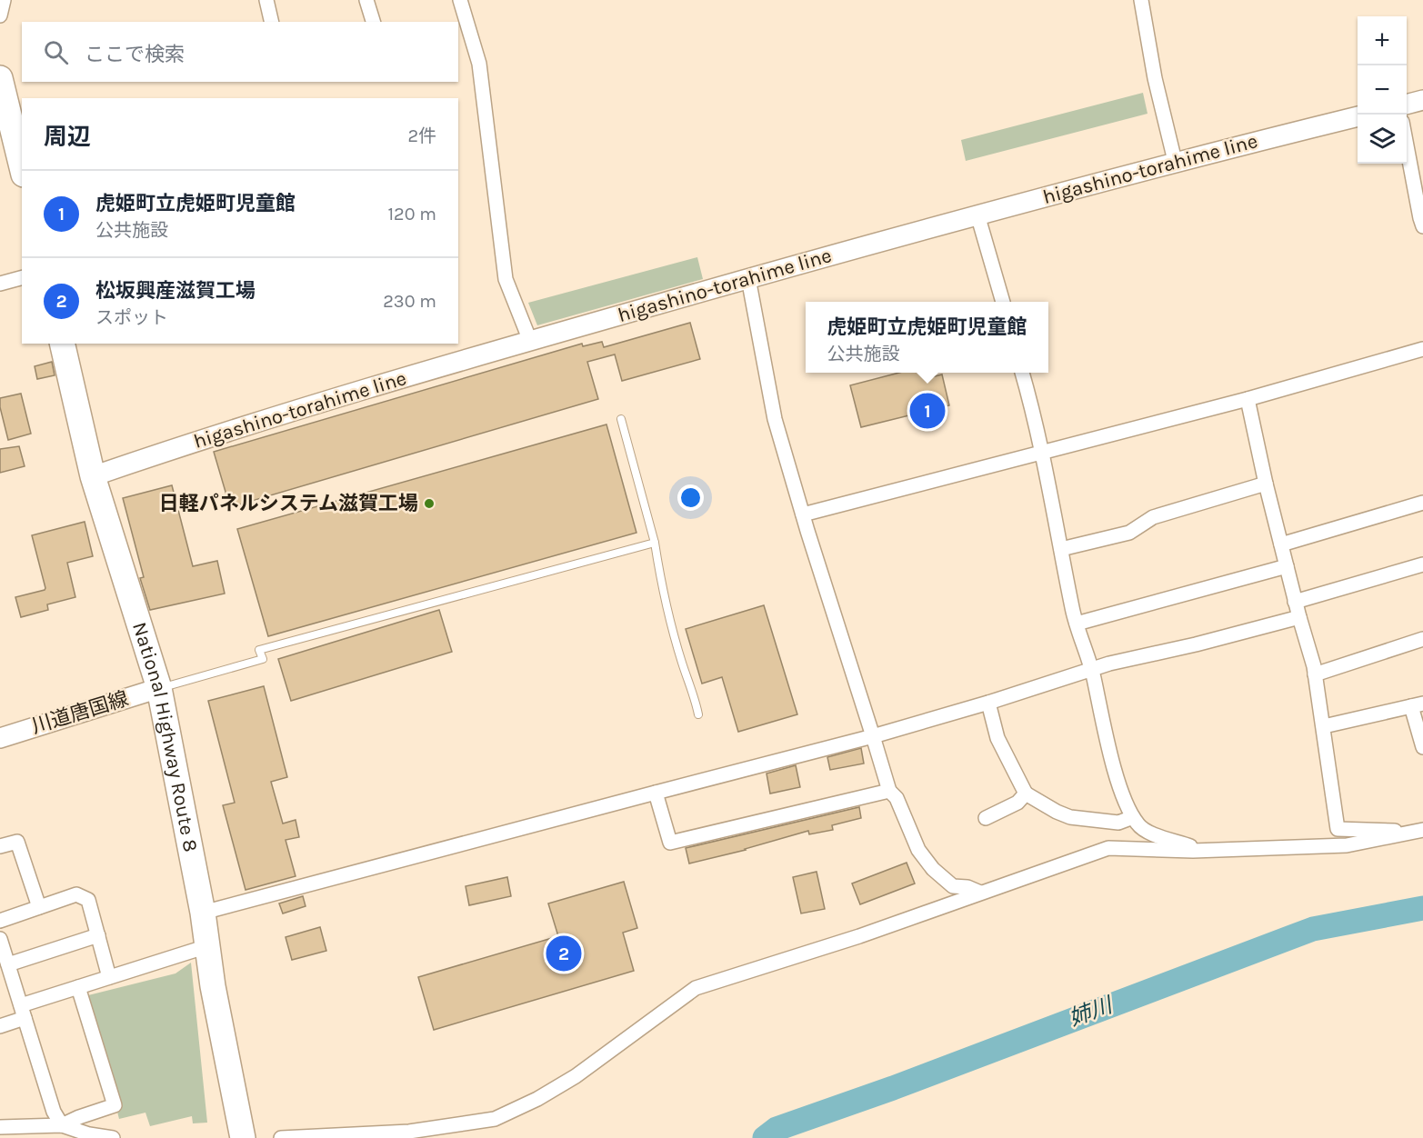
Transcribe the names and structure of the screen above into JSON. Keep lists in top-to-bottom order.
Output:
{
  "streets": {
    "highway": ["National Highway Route 8"],
    "main road": ["higashino-torahime line", "川道唐国線"]
  },
  "crossings": [
    ["higashino-torahime line", "National Highway Route 8"],
    ["川道唐国線", "National Highway Route 8"]
  ],
  "water": ["姉川"],
  "places": ["日軽パネルシステム滋賀工場"],
  "page": {
    "map_buttons": ["+", "−"],
    "search": "ここで検索",
    "heading": ["周辺", "2件"],
    "list": [
      {
        "mark": "1",
        "name": "虎姫町立虎姫町児童館",
        "note": "公共施設",
        "value": "120 m"
      },
      {
        "mark": "2",
        "name": "松坂興産滋賀工場",
        "note": "スポット",
        "value": "230 m"
      }
    ],
    "popup": ["虎姫町立虎姫町児童館", "公共施設"],
    "pins": ["1", "2"]
  }
}
